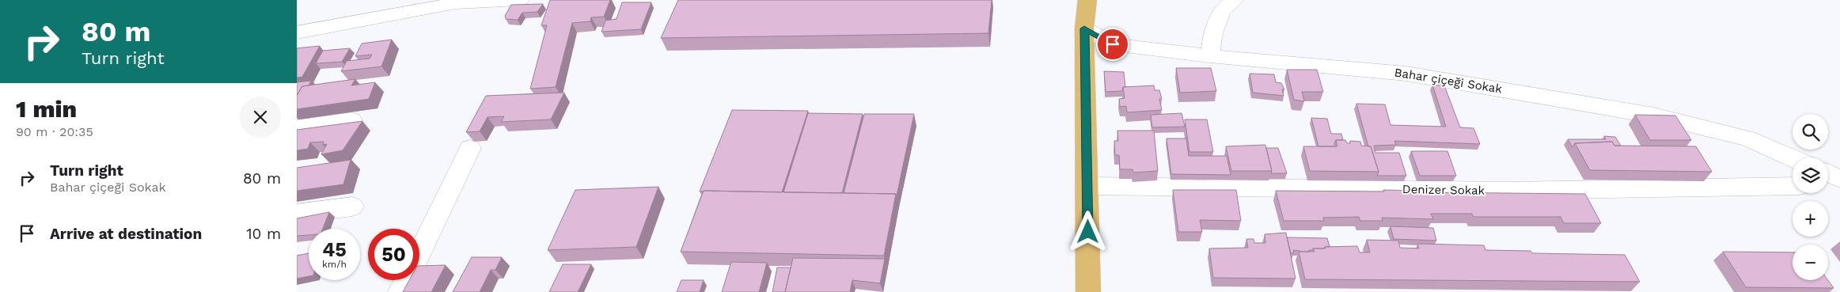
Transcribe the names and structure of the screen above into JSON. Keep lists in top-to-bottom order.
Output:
{
  "streets": {
    "street": ["Bahar çiçeği Sokak", "Denizer Sokak"]
  },
  "page": {
    "turn": ["80 m", "Turn right"],
    "heading": ["1 min", "90 m · 20:35"],
    "map_buttons": ["+", "−"],
    "list": [
      {
        "name": "Turn right",
        "note": "Bahar çiçeği Sokak",
        "value": "80 m"
      },
      {
        "name": "Arrive at destination",
        "value": "10 m"
      }
    ],
    "speed": "45 km/h",
    "limit": "50"
  }
}
